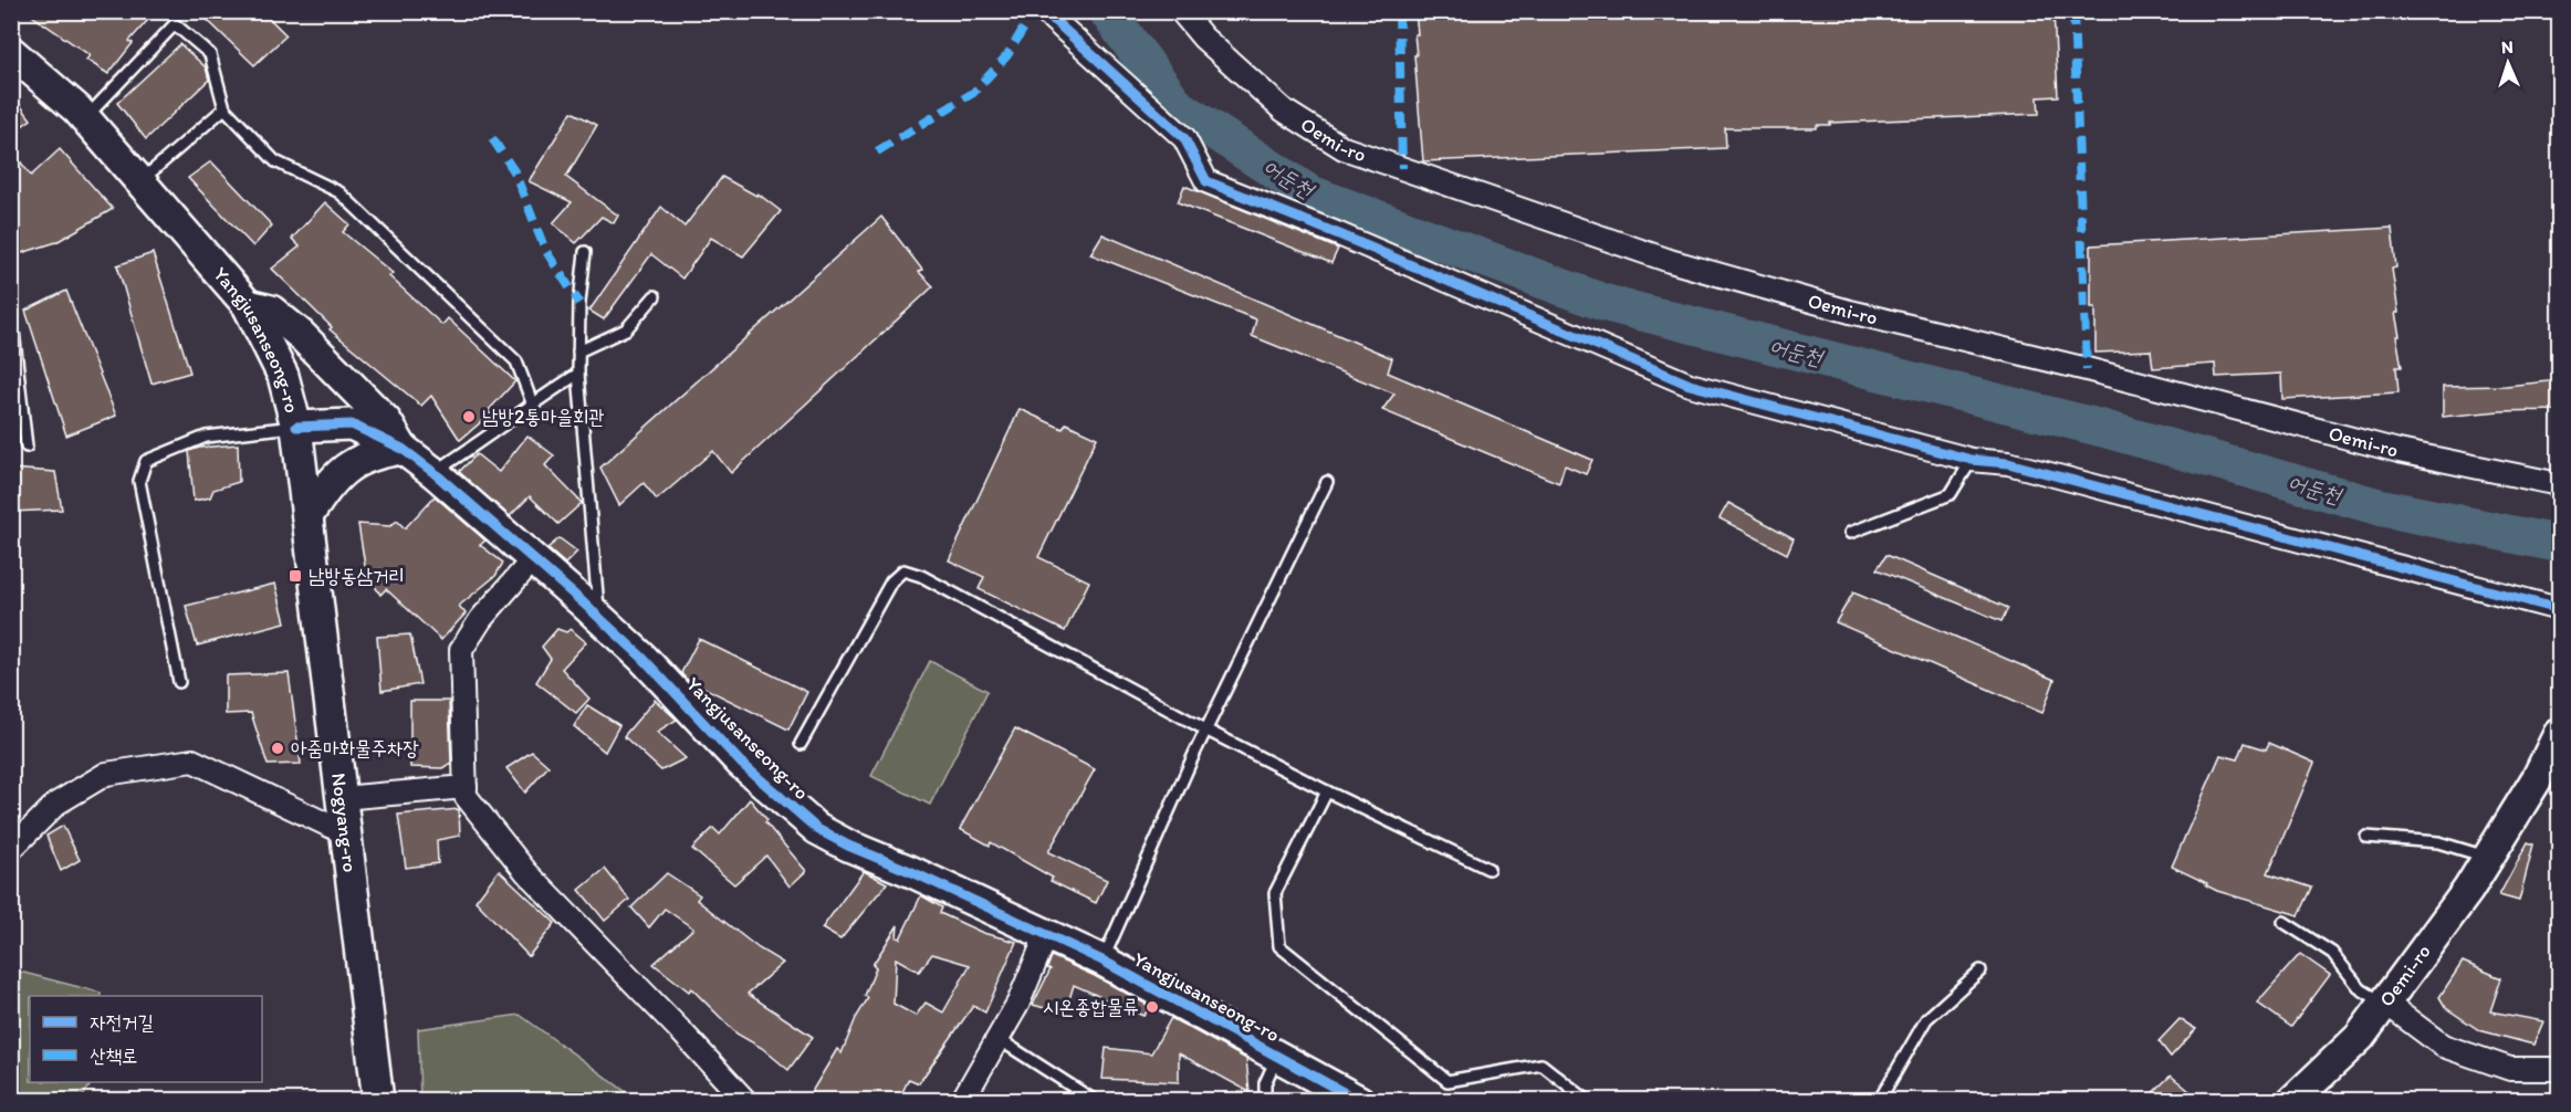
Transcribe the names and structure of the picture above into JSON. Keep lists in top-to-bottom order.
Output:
{
  "streets": {
    "street": ["Oemi-ro", "Yangjusanseong-ro", "Nogyang-ro"]
  },
  "crossings": [
    ["Yangjusanseong-ro", "Nogyang-ro"]
  ],
  "water": ["어둔천"],
  "places": {
    "other": ["남방2통마을회관", "아줌마화물주차장", "시온종합물류"],
    "transit": ["남방동삼거리"]
  },
  "legend": ["자전거길", "산책로"],
  "north": "top"
}
